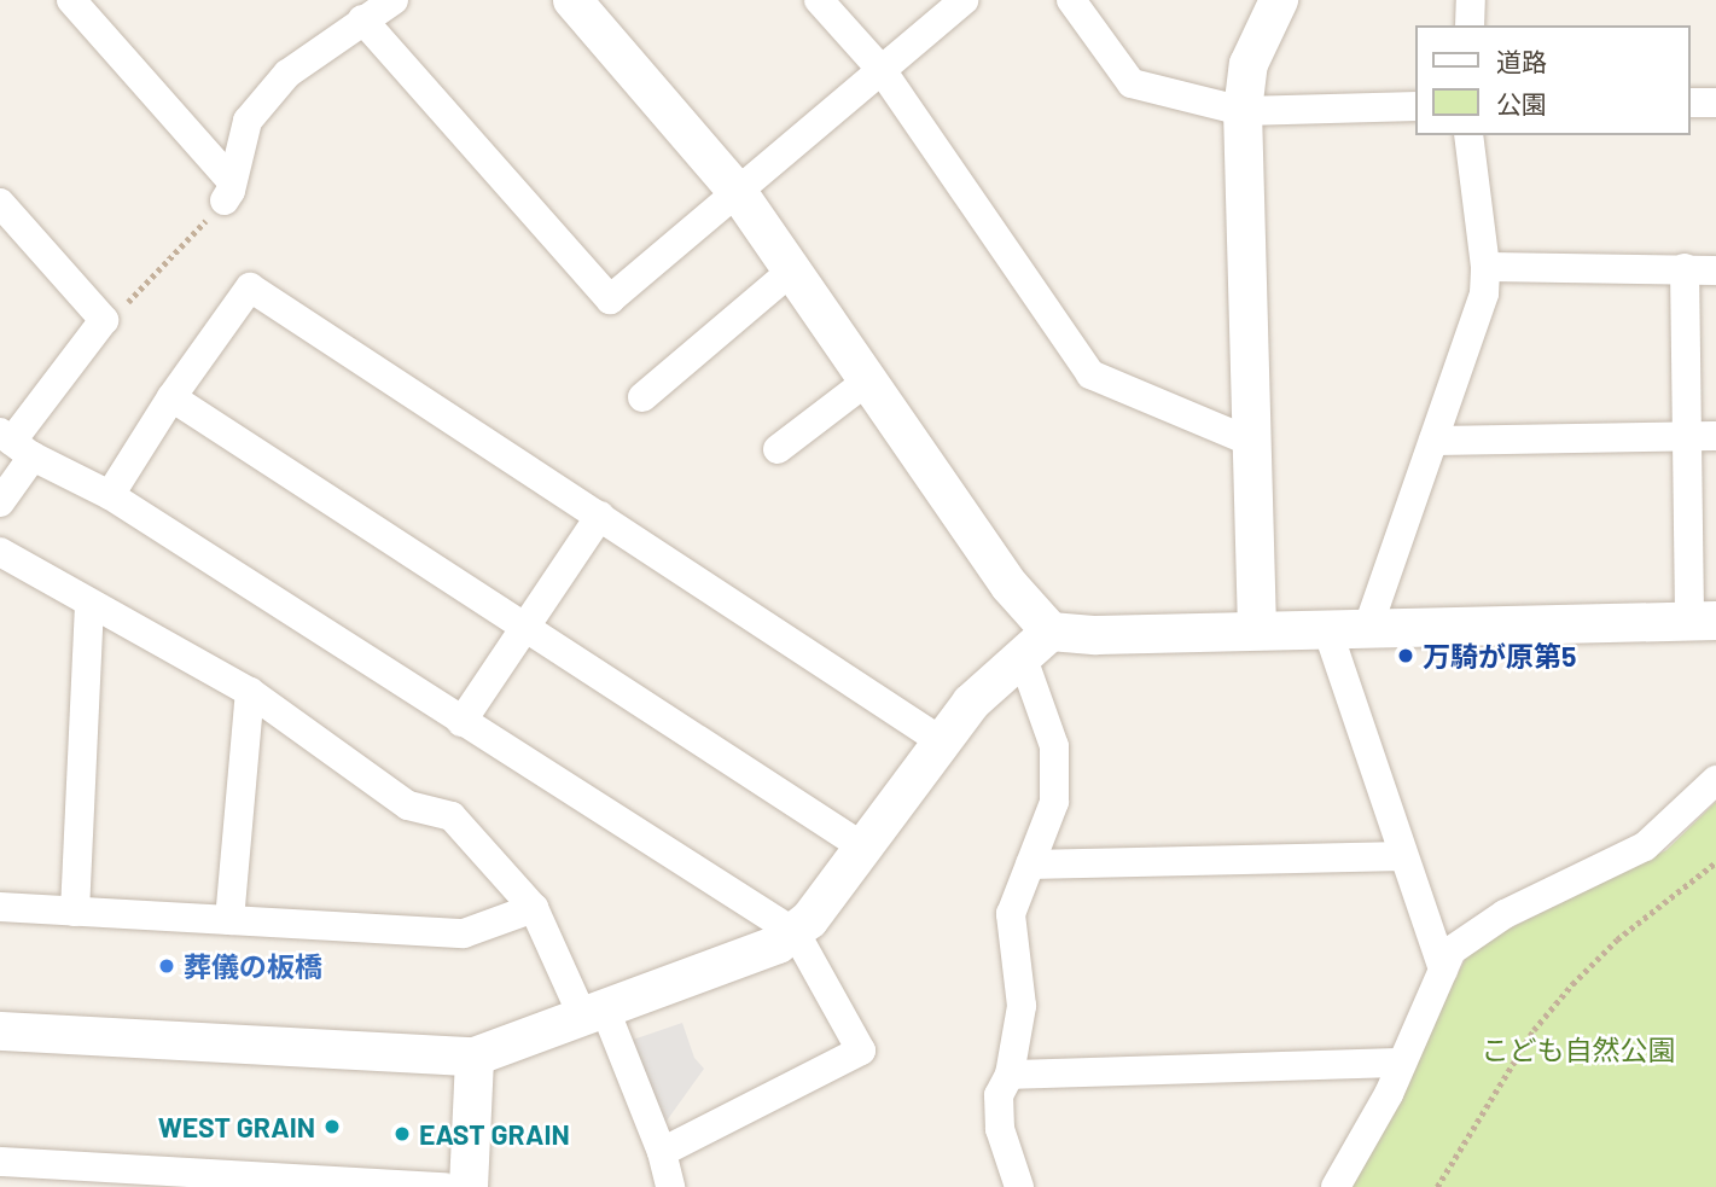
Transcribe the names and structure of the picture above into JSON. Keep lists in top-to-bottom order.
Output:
{
  "parks": ["こども自然公園"],
  "places": [
    "万騎が原第5",
    "葬儀の板橋",
    "WEST GRAIN",
    "EAST GRAIN"
  ],
  "legend": ["道路", "公園"]
}
